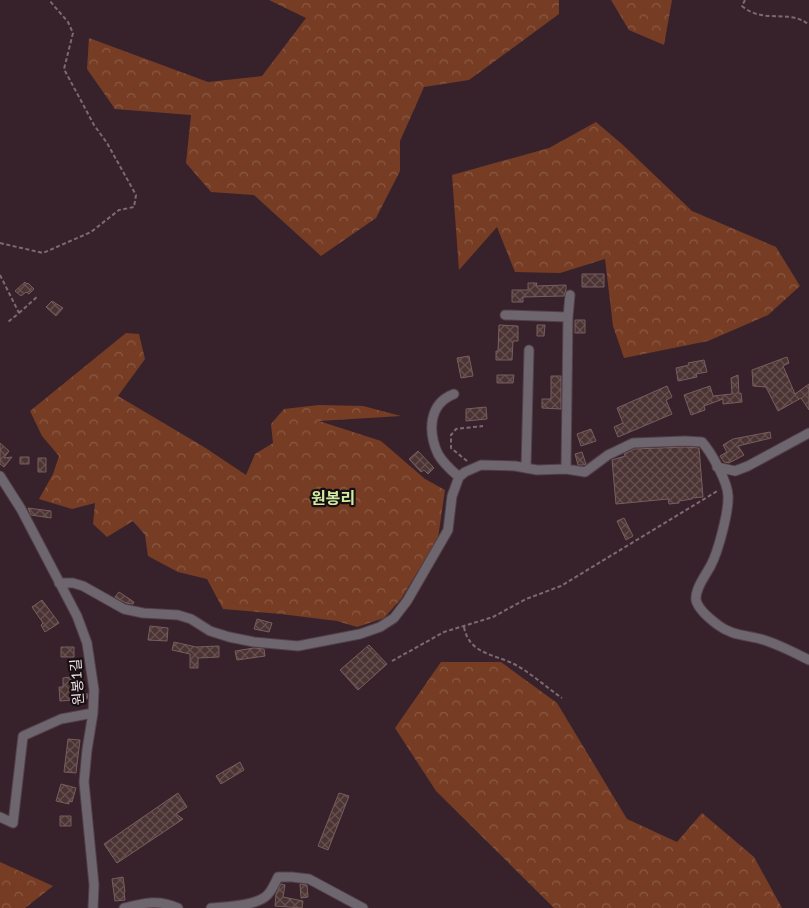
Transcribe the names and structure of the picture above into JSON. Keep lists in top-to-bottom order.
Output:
{
  "streets": {
    "street": ["원봉1길"]
  },
  "districts": ["원봉리"]
}
